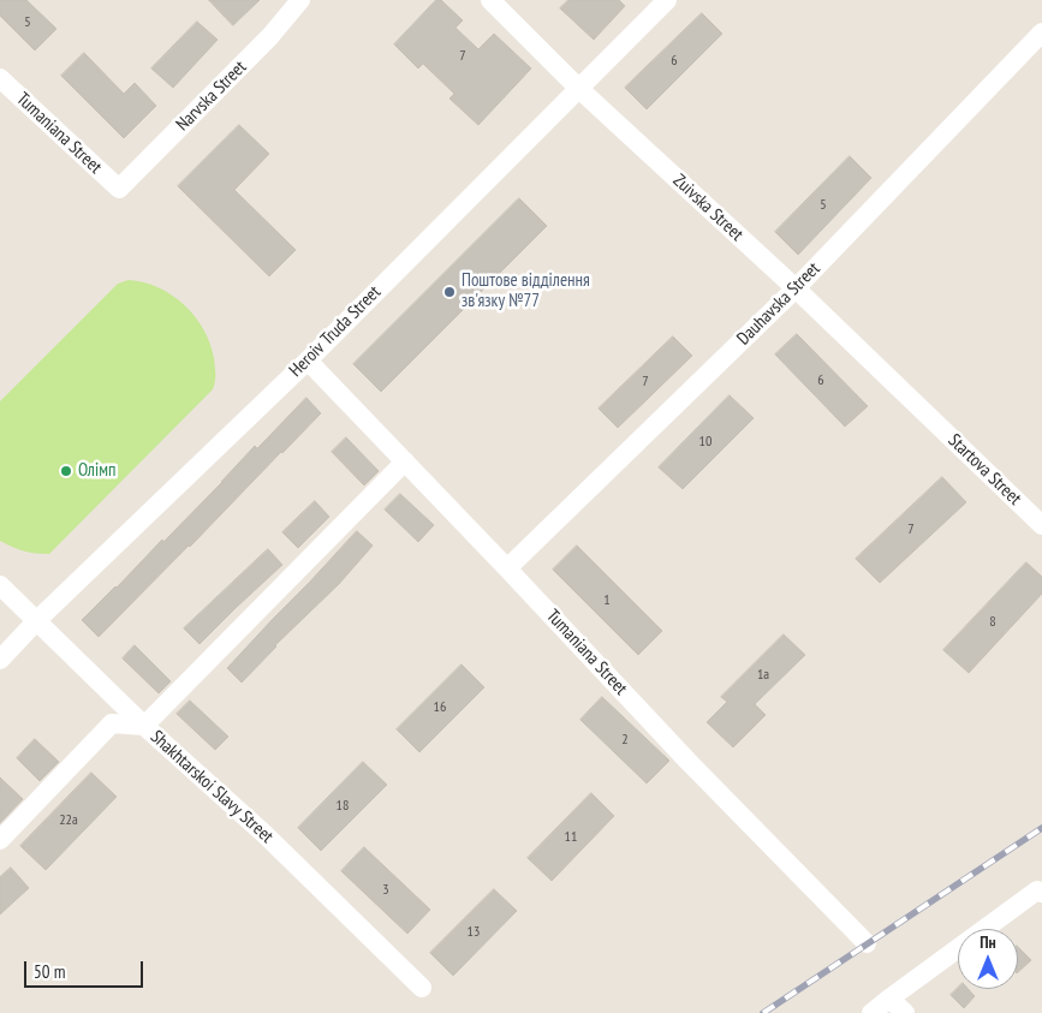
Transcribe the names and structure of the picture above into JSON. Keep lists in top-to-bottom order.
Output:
{
  "streets": {
    "street": [
      "Narvska Street",
      "Tumaniana Street",
      "Zuivska Street",
      "Dauhavska Street",
      "Heroiv Truda Street",
      "Startova Street",
      "Shakhtarskoi Slavy Street"
    ]
  },
  "crossings": [
    ["Narvska Street", "Tumaniana Street"],
    ["Tumaniana Street", "Dauhavska Street"],
    ["Tumaniana Street", "Heroiv Truda Street"],
    ["Zuivska Street", "Dauhavska Street"],
    ["Zuivska Street", "Heroiv Truda Street"],
    ["Zuivska Street", "Startova Street"],
    ["Heroiv Truda Street", "Shakhtarskoi Slavy Street"]
  ],
  "places": ["Поштове відділення зв'язку №77", "Олімп"],
  "house_numbers": [
    "5",
    "7",
    "6",
    "5",
    "6",
    "7",
    "10",
    "7",
    "1",
    "8",
    "1а",
    "16",
    "2",
    "18",
    "22а",
    "11",
    "3",
    "13"
  ],
  "scale_bar": "50 m",
  "north": "top"
}
